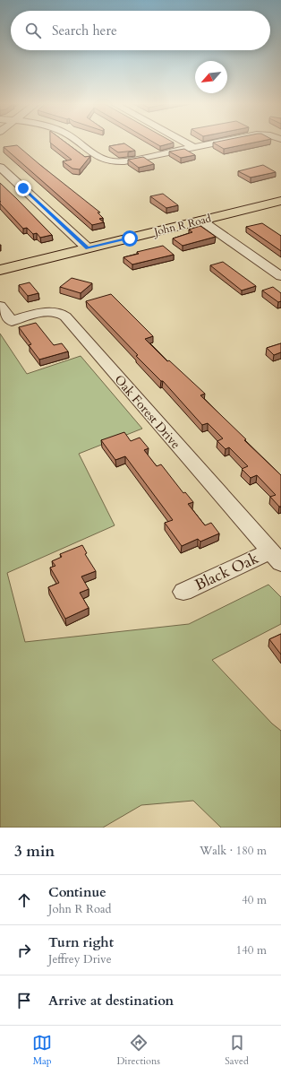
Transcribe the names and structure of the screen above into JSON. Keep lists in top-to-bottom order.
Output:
{
  "streets": {
    "main road": ["John R Road"],
    "street": ["Oak Forest Drive", "Black Oak"]
  },
  "crossings": [
    ["Oak Forest Drive", "Black Oak"]
  ],
  "north": "bottom left",
  "page": {
    "search": "Search here",
    "heading": ["3 min", "Walk · 180 m"],
    "list": [
      ["Continue", "John R Road", "40 m"],
      ["Turn right", "Jeffrey Drive", "140 m"],
      "Arrive at destination"
    ],
    "nav": ["Map", "Directions", "Saved"]
  }
}
